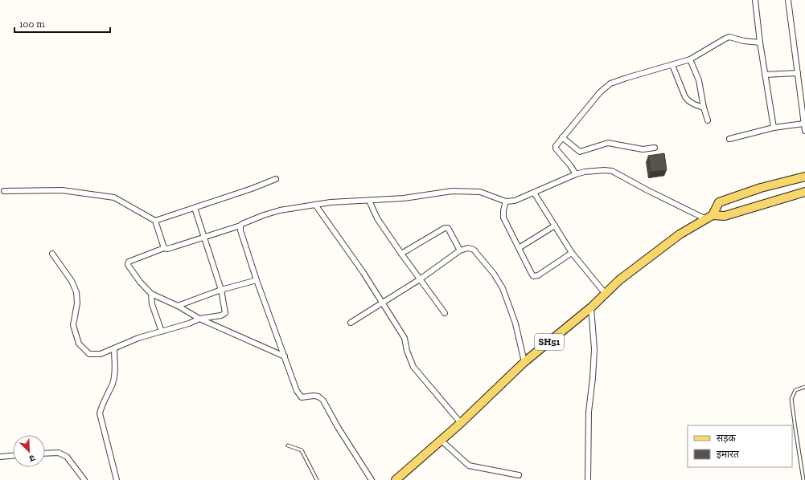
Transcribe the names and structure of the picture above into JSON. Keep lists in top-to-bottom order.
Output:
{
  "streets": {
    "main road": ["SH51"]
  },
  "legend": ["सड़क", "इमारत"],
  "scale_bar": "100 m",
  "north": "bottom right"
}
